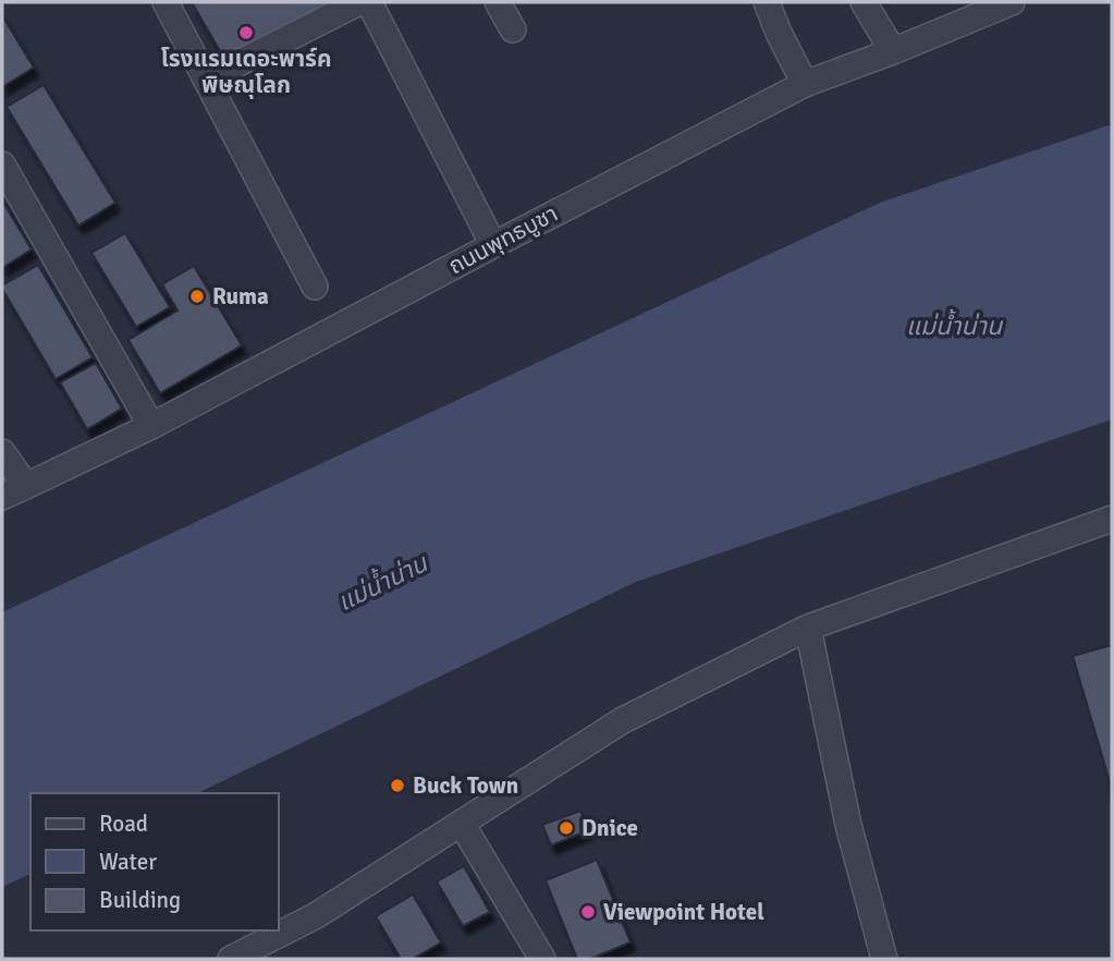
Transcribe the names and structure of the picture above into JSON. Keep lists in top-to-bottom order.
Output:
{
  "streets": {
    "street": ["ถนนพุทธบูชา"]
  },
  "water": ["แม่น้ำน่าน"],
  "places": [
    "โรงแรมเดอะพาร์ค พิษณุโลก",
    "Ruma",
    "Buck Town",
    "Dnice",
    "Viewpoint Hotel"
  ],
  "legend": ["Road", "Water", "Building"]
}
